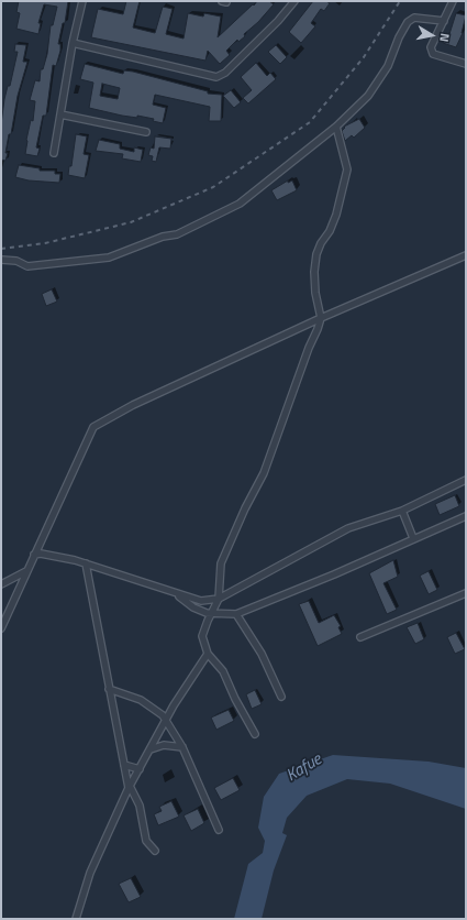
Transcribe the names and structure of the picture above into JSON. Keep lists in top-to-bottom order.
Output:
{
  "water": ["Kafue"],
  "north": "right"
}
